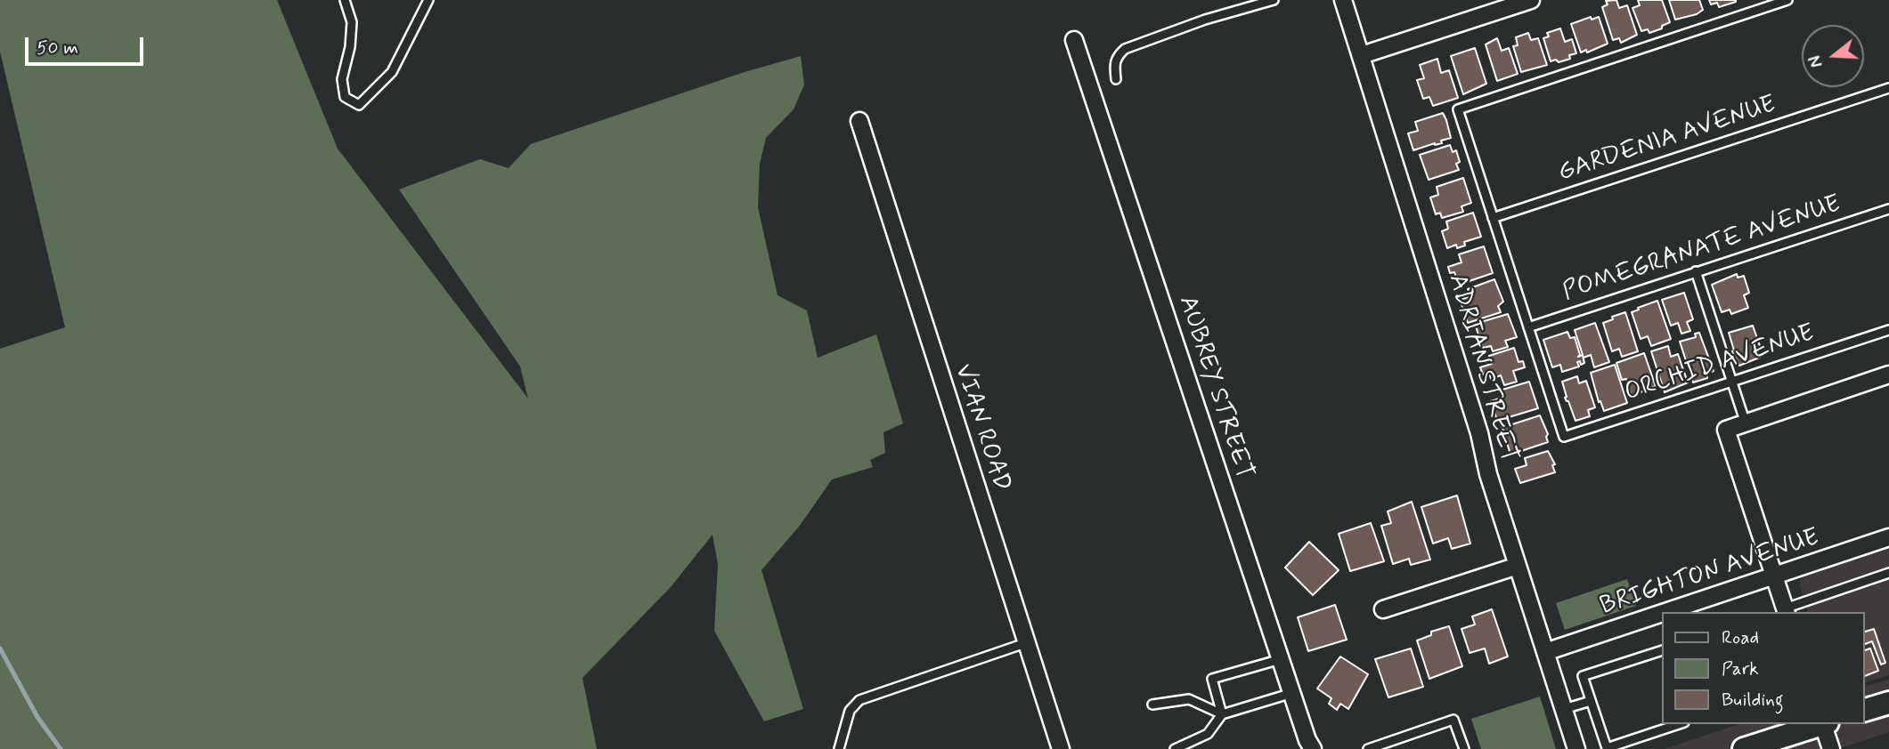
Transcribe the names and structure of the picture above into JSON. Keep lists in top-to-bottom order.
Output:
{
  "streets": {
    "street": [
      "ADRIAN STREET",
      "AUBREY STREET",
      "VIAN ROAD",
      "BRIGHTON AVENUE"
    ],
    "lane": ["GARDENIA AVENUE", "POMEGRANATE AVENUE", "ORCHID AVENUE"]
  },
  "crossings": [
    ["POMEGRANATE AVENUE", "ORCHID AVENUE"],
    ["ADRIAN STREET", "BRIGHTON AVENUE"]
  ],
  "legend": ["Road", "Park", "Building"],
  "scale_bar": "50 m",
  "north": "left"
}
